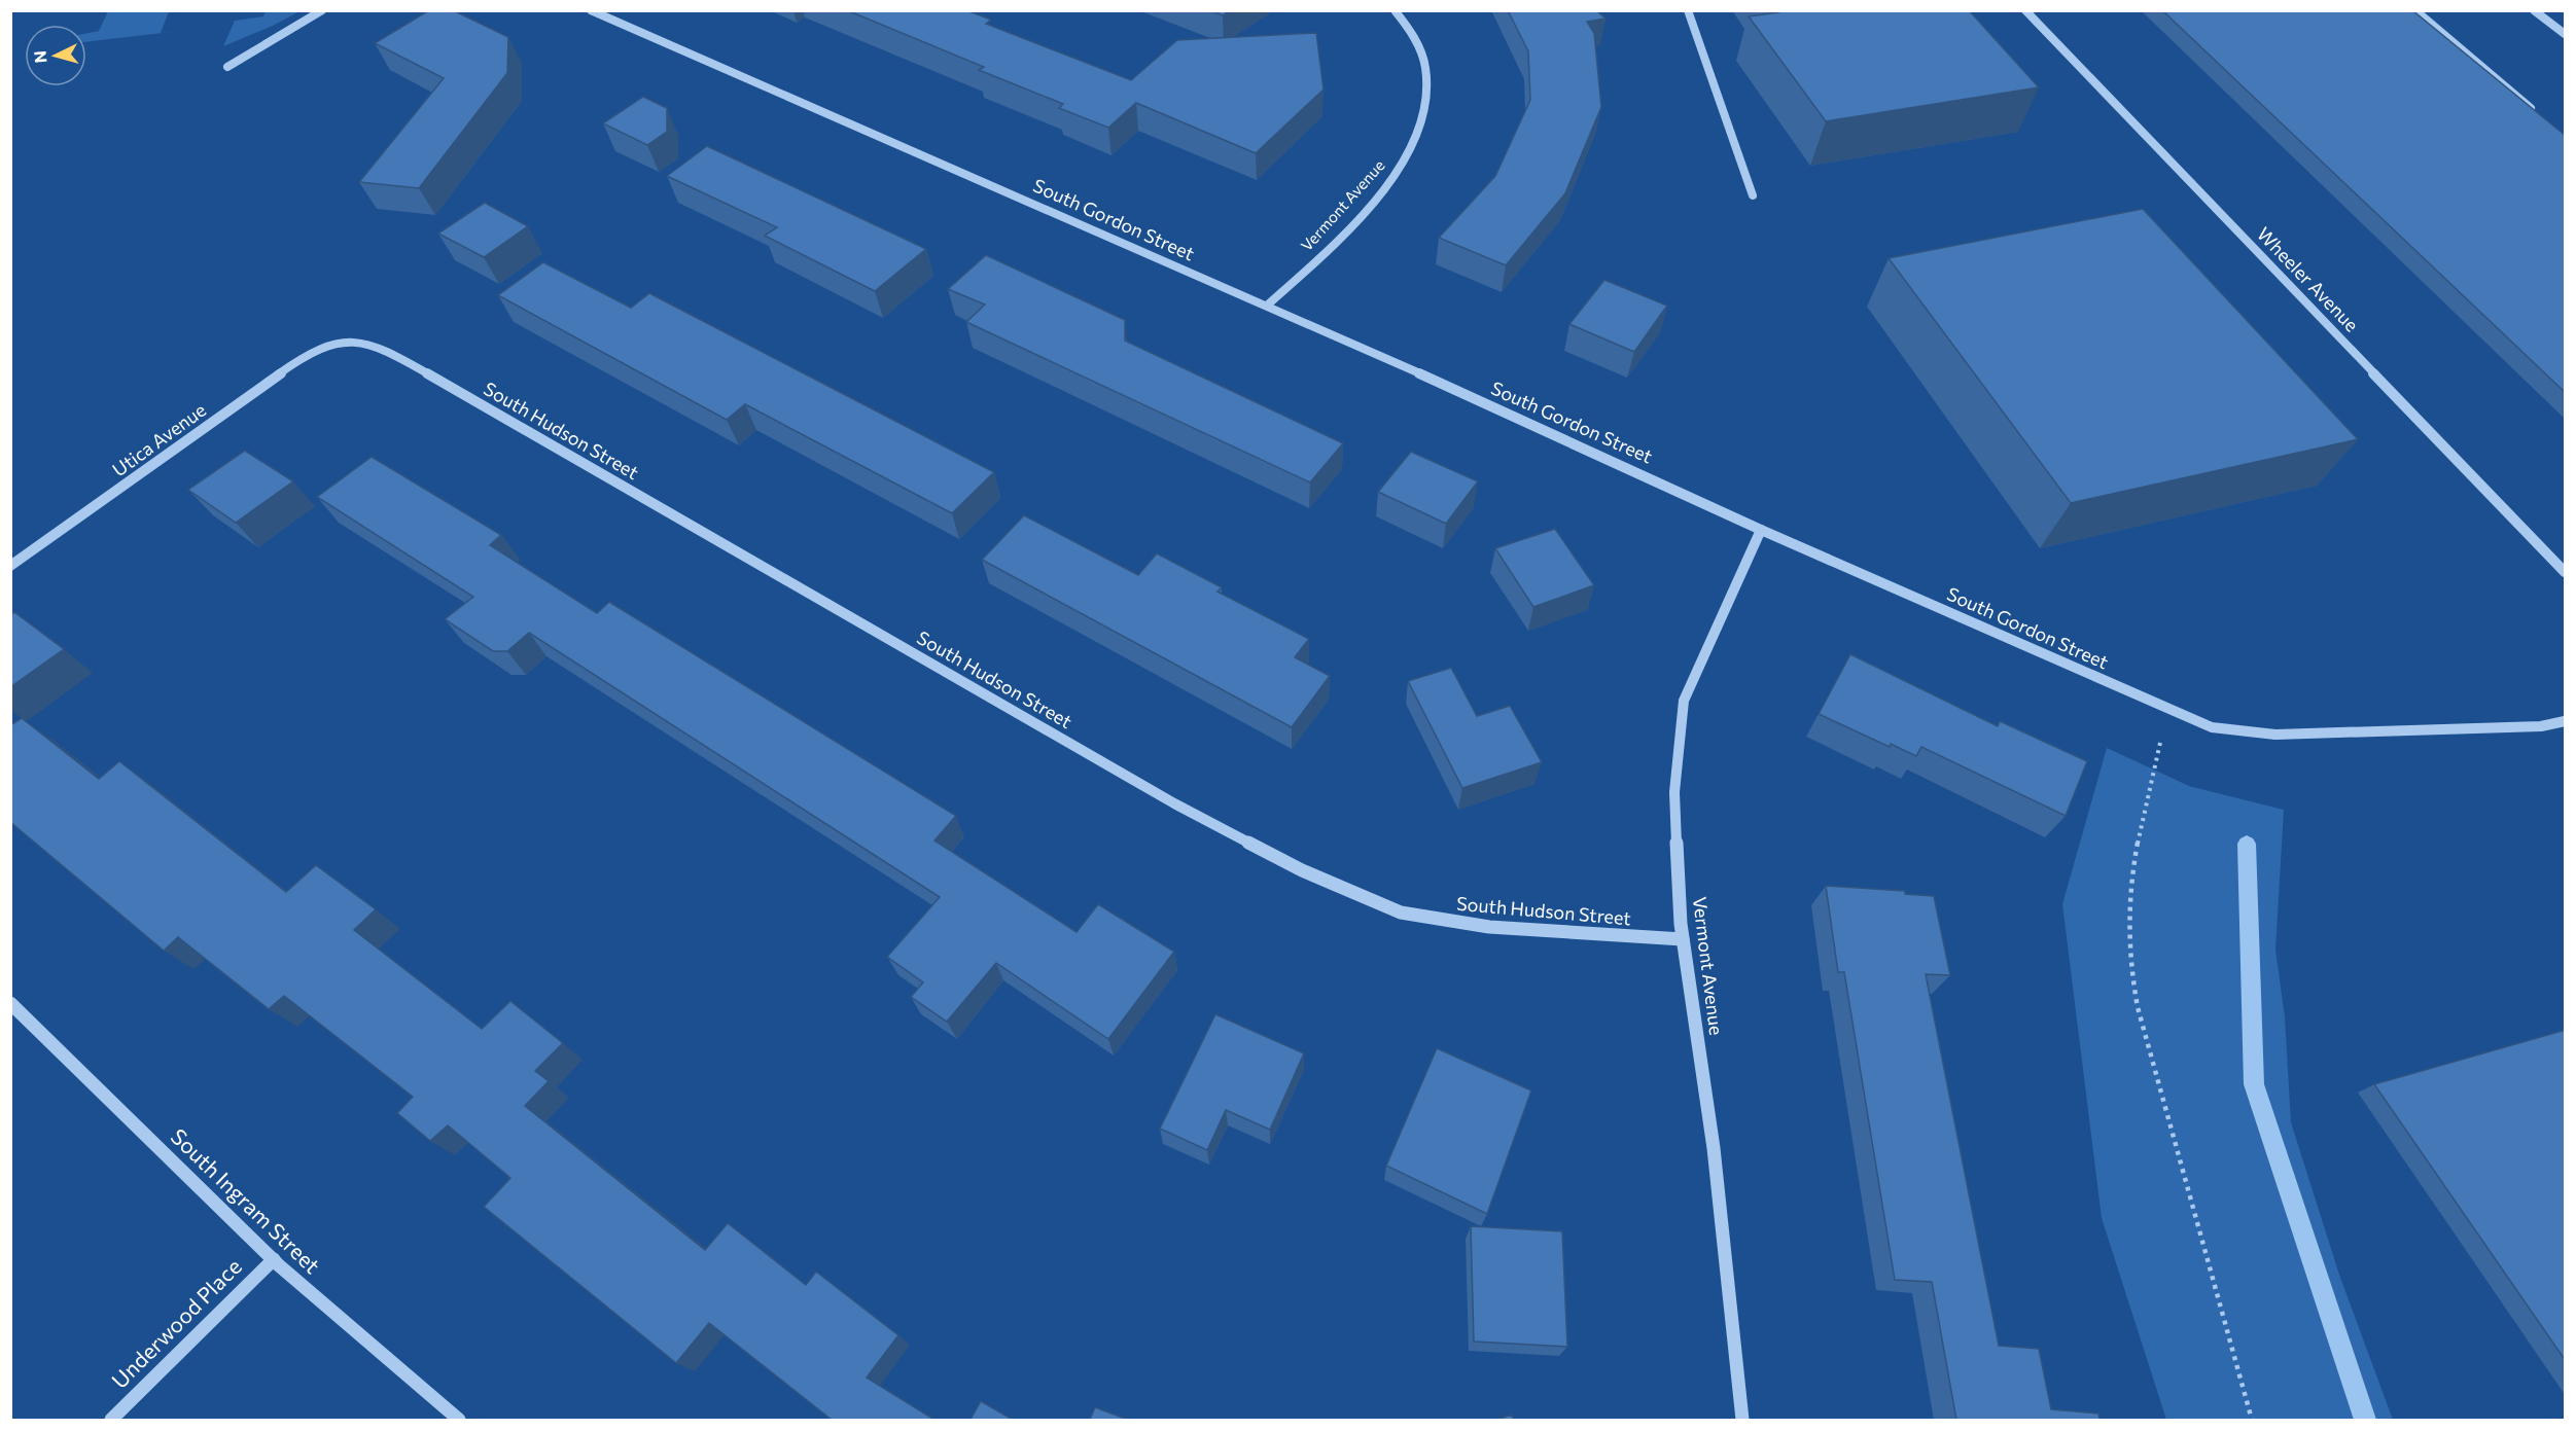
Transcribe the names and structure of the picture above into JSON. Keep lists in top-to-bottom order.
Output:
{
  "streets": {
    "street": [
      "Vermont Avenue",
      "South Gordon Street",
      "Wheeler Avenue",
      "South Hudson Street",
      "Utica Avenue",
      "South Ingram Street",
      "Underwood Place"
    ]
  },
  "crossings": [
    ["Vermont Avenue", "South Gordon Street"],
    ["Vermont Avenue", "South Hudson Street"],
    ["South Hudson Street", "Utica Avenue"],
    ["South Ingram Street", "Underwood Place"]
  ],
  "north": "left"
}
